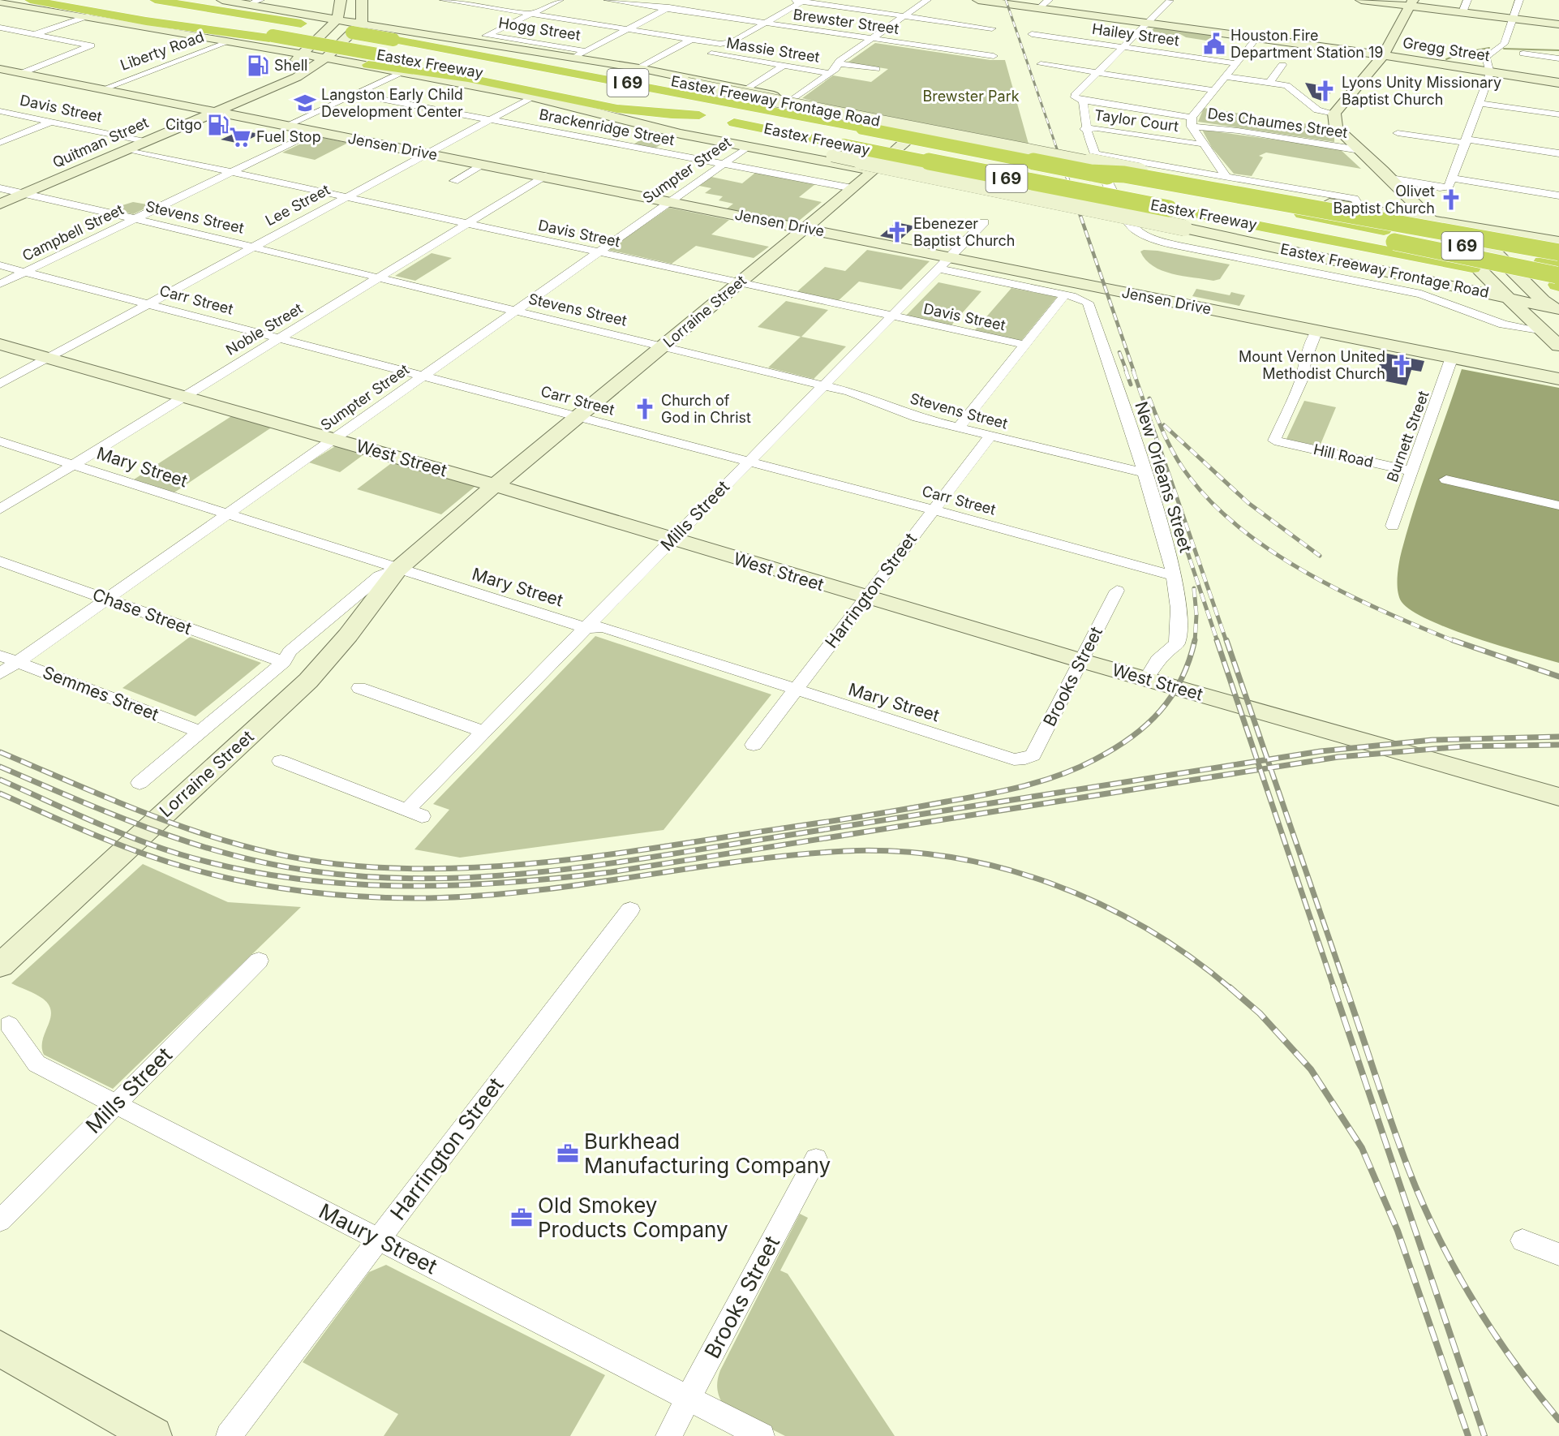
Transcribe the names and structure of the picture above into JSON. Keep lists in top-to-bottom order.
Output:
{
  "streets": {
    "highway": ["Eastex Freeway", "I 69"],
    "main road": [
      "Gregg Street",
      "Eastex Freeway Frontage Road",
      "Quitman Street",
      "Jensen Drive",
      "Lorraine Street",
      "West Street"
    ],
    "street": [
      "Brewster Street",
      "Hogg Street",
      "Hailey Street",
      "Massie Street",
      "Liberty Road",
      "Davis Street",
      "Taylor Court",
      "Des Chaumes Street",
      "Brackenridge Street",
      "Sumpter Street",
      "Lee Street",
      "Stevens Street",
      "Campbell Street",
      "Carr Street",
      "Noble Street",
      "Burnett Street",
      "Hill Road",
      "Mary Street",
      "New Orleans Street",
      "Mills Street",
      "Harrington Street",
      "Chase Street",
      "Brooks Street",
      "Semmes Street",
      "Maury Street"
    ]
  },
  "crossings": [
    ["Liberty Road", "Jensen Drive"],
    ["Eastex Freeway", "Eastex Freeway Frontage Road"],
    ["Eastex Freeway", "Quitman Street"],
    ["Eastex Freeway Frontage Road", "Taylor Court"],
    ["Eastex Freeway Frontage Road", "Quitman Street"],
    ["Eastex Freeway Frontage Road", "Lee Street"],
    ["Davis Street", "Quitman Street"],
    ["Davis Street", "Sumpter Street"],
    ["Davis Street", "Lee Street"],
    ["Davis Street", "Campbell Street"],
    ["Davis Street", "Lorraine Street"],
    ["Davis Street", "Noble Street"],
    ["Davis Street", "Mills Street"],
    ["Taylor Court", "Des Chaumes Street"],
    ["Brackenridge Street", "Sumpter Street"],
    ["Brackenridge Street", "Lee Street"],
    ["Brackenridge Street", "Lorraine Street"],
    ["Quitman Street", "Jensen Drive"],
    ["Quitman Street", "Stevens Street"],
    ["Jensen Drive", "Sumpter Street"],
    ["Jensen Drive", "Lee Street"],
    ["Jensen Drive", "Campbell Street"],
    ["Jensen Drive", "Lorraine Street"],
    ["Jensen Drive", "Noble Street"],
    ["Jensen Drive", "Burnett Street"],
    ["Jensen Drive", "Hill Road"],
    ["Jensen Drive", "Mills Street"],
    ["Sumpter Street", "Stevens Street"],
    ["Sumpter Street", "Carr Street"],
    ["Sumpter Street", "West Street"],
    ["Sumpter Street", "Mary Street"],
    ["Sumpter Street", "Chase Street"],
    ["Sumpter Street", "Semmes Street"],
    ["Lee Street", "Stevens Street"],
    ["Lee Street", "Carr Street"],
    ["Lee Street", "West Street"],
    ["Stevens Street", "Campbell Street"],
    ["Stevens Street", "Lorraine Street"],
    ["Stevens Street", "Noble Street"],
    ["Stevens Street", "New Orleans Street"],
    ["Stevens Street", "Mills Street"],
    ["Stevens Street", "Harrington Street"],
    ["Campbell Street", "Carr Street"],
    ["Carr Street", "Lorraine Street"],
    ["Carr Street", "Noble Street"],
    ["Carr Street", "New Orleans Street"],
    ["Carr Street", "Mills Street"],
    ["Carr Street", "Harrington Street"],
    ["Lorraine Street", "West Street"],
    ["Lorraine Street", "Mary Street"],
    ["Lorraine Street", "Chase Street"],
    ["Lorraine Street", "Semmes Street"],
    ["Noble Street", "West Street"],
    ["Noble Street", "Mary Street"],
    ["Burnett Street", "Hill Road"],
    ["West Street", "New Orleans Street"],
    ["West Street", "Mills Street"],
    ["West Street", "Harrington Street"],
    ["West Street", "Brooks Street"],
    ["Mary Street", "Mills Street"],
    ["Mary Street", "Harrington Street"],
    ["Mary Street", "Brooks Street"],
    ["Mills Street", "Maury Street"],
    ["Harrington Street", "Maury Street"],
    ["Brooks Street", "Maury Street"]
  ],
  "parks": ["Brewster Park"],
  "places": {
    "public building": ["Houston Fire Department Station 19"],
    "fuel station": ["Shell", "Citgo"],
    "church": [
      "Lyons Unity Missionary Baptist Church",
      "Olivet Baptist Church",
      "Ebenezer Baptist Church",
      "Mount Vernon United Methodist Church",
      "Church of God in Christ"
    ],
    "school or university": ["Langston Early Child Development Center"],
    "supermarket": ["Fuel Stop"],
    "office": ["Burkhead Manufacturing Company", "Old Smokey Products Company"]
  }
}
